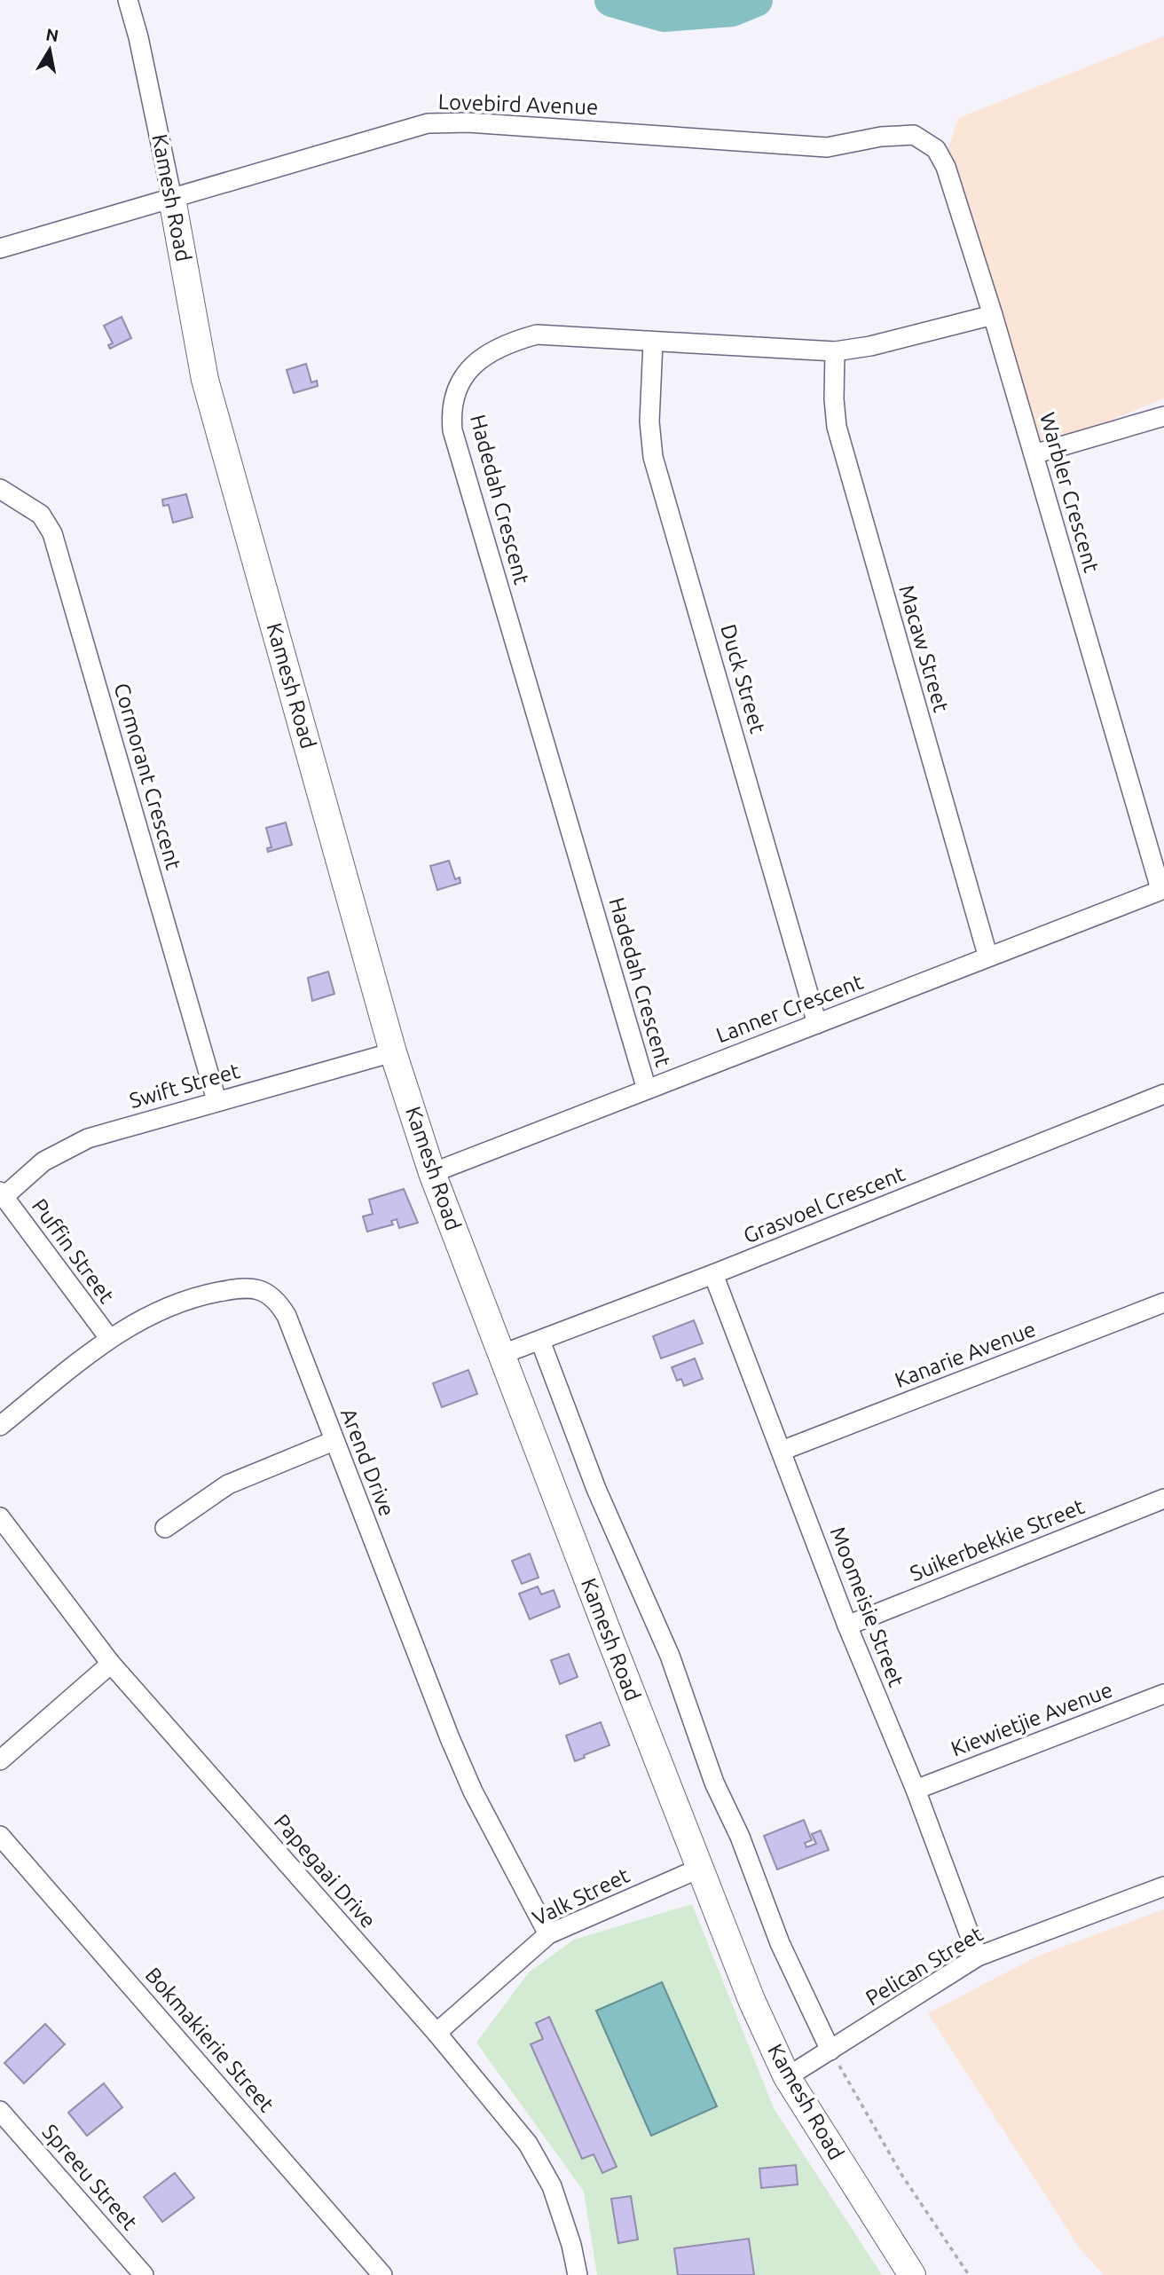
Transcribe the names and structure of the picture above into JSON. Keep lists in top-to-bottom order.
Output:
{
  "streets": {
    "street": [
      "Lovebird Avenue",
      "Kamesh Road",
      "Warbler Crescent",
      "Hadedah Crescent",
      "Macaw Street",
      "Duck Street",
      "Cormorant Crescent",
      "Lanner Crescent",
      "Swift Street",
      "Grasvoel Crescent",
      "Puffin Street",
      "Kanarie Avenue",
      "Arend Drive",
      "Suikerbekkie Street",
      "Moomeisie Street",
      "Kiewietjie Avenue",
      "Papegaai Drive",
      "Valk Street",
      "Pelican Street",
      "Bokmakierie Street",
      "Spreeu Street"
    ]
  },
  "crossings": [
    ["Lovebird Avenue", "Kamesh Road"],
    ["Lovebird Avenue", "Warbler Crescent"],
    ["Kamesh Road", "Lanner Crescent"],
    ["Kamesh Road", "Swift Street"],
    ["Kamesh Road", "Grasvoel Crescent"],
    ["Kamesh Road", "Valk Street"],
    ["Kamesh Road", "Pelican Street"],
    ["Warbler Crescent", "Hadedah Crescent"],
    ["Warbler Crescent", "Lanner Crescent"],
    ["Hadedah Crescent", "Macaw Street"],
    ["Hadedah Crescent", "Duck Street"],
    ["Hadedah Crescent", "Lanner Crescent"],
    ["Macaw Street", "Lanner Crescent"],
    ["Duck Street", "Lanner Crescent"],
    ["Cormorant Crescent", "Swift Street"],
    ["Swift Street", "Puffin Street"],
    ["Grasvoel Crescent", "Moomeisie Street"],
    ["Puffin Street", "Arend Drive"],
    ["Kanarie Avenue", "Moomeisie Street"],
    ["Arend Drive", "Valk Street"],
    ["Suikerbekkie Street", "Moomeisie Street"],
    ["Moomeisie Street", "Kiewietjie Avenue"],
    ["Moomeisie Street", "Pelican Street"],
    ["Papegaai Drive", "Valk Street"]
  ],
  "north": "top"
}
